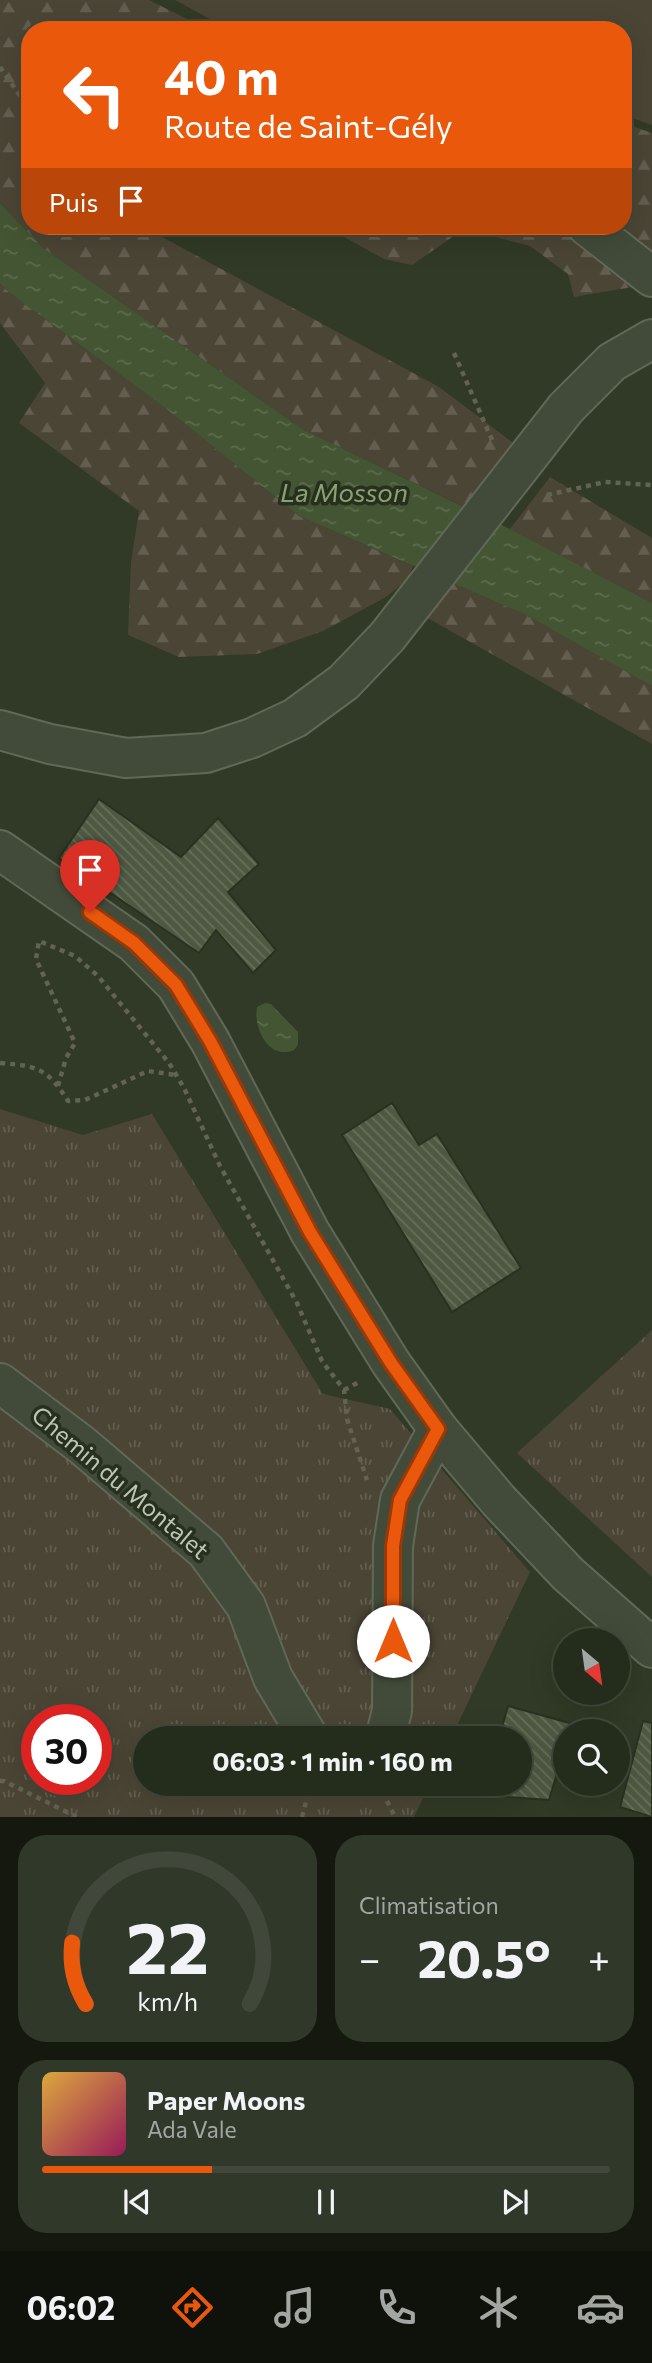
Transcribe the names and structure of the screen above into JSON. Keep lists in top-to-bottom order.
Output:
{
  "streets": {
    "street": ["Chemin du Montalet"]
  },
  "water": ["La Mosson"],
  "north": "bottom right",
  "page": {
    "turn": ["40 m", "Route de Saint-Gély"],
    "then": "Puis",
    "limit": "30",
    "trip": "06:03 · 1 min · 160 m",
    "tile": "Climatisation",
    "heat": ["−", "20.5°", "+"],
    "song": ["Paper Moons", "Ada Vale"],
    "tabs": "06:02",
    "gauge": ["22", "km/h"]
  }
}
